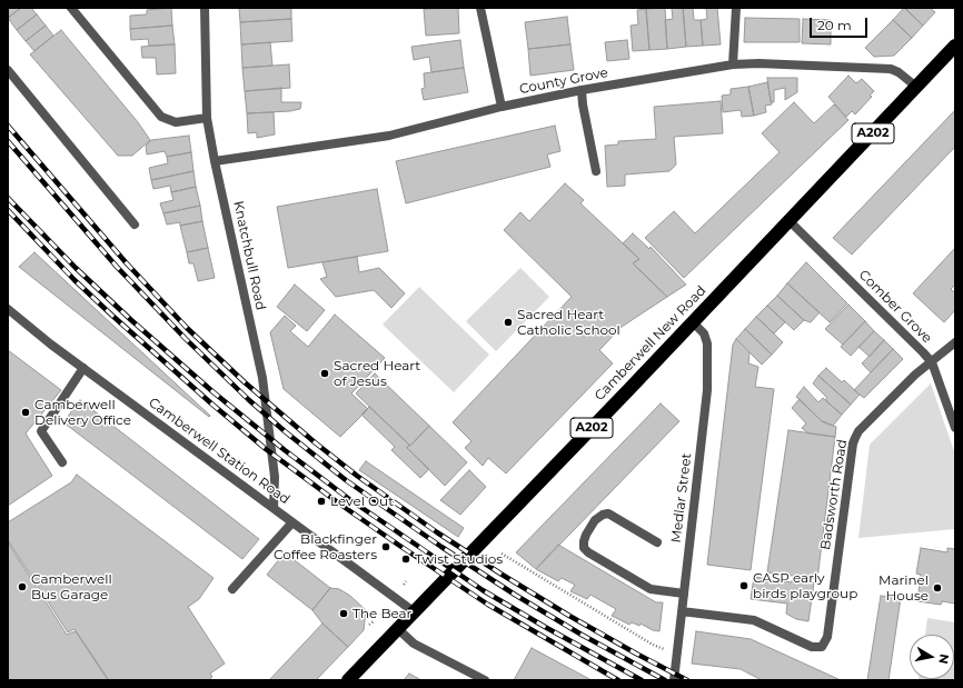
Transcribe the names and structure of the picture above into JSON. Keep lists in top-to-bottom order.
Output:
{
  "streets": {
    "highway": ["A202", "Camberwell New Road"],
    "street": [
      "County Grove",
      "Knatchbull Road",
      "Comber Grove",
      "Camberwell Station Road",
      "Badsworth Road",
      "Medlar Street"
    ]
  },
  "crossings": [
    ["County Grove", "Knatchbull Road"],
    ["County Grove", "Camberwell New Road"],
    ["Knatchbull Road", "Camberwell Station Road"],
    ["Comber Grove", "Camberwell New Road"],
    ["Comber Grove", "Badsworth Road"],
    ["Camberwell New Road", "Camberwell Station Road"],
    ["Camberwell New Road", "Medlar Street"],
    ["Badsworth Road", "Medlar Street"]
  ],
  "places": [
    "Sacred Heart Catholic School",
    "Sacred Heart of Jesus",
    "Camberwell Delivery Office",
    "Level Out",
    "Blackfinger Coffee Roasters",
    "Twist Studios",
    "CASP early birds playgroup",
    "Camberwell Bus Garage",
    "Marinel House",
    "The Bear"
  ],
  "scale_bar": "20 m",
  "north": "right"
}
